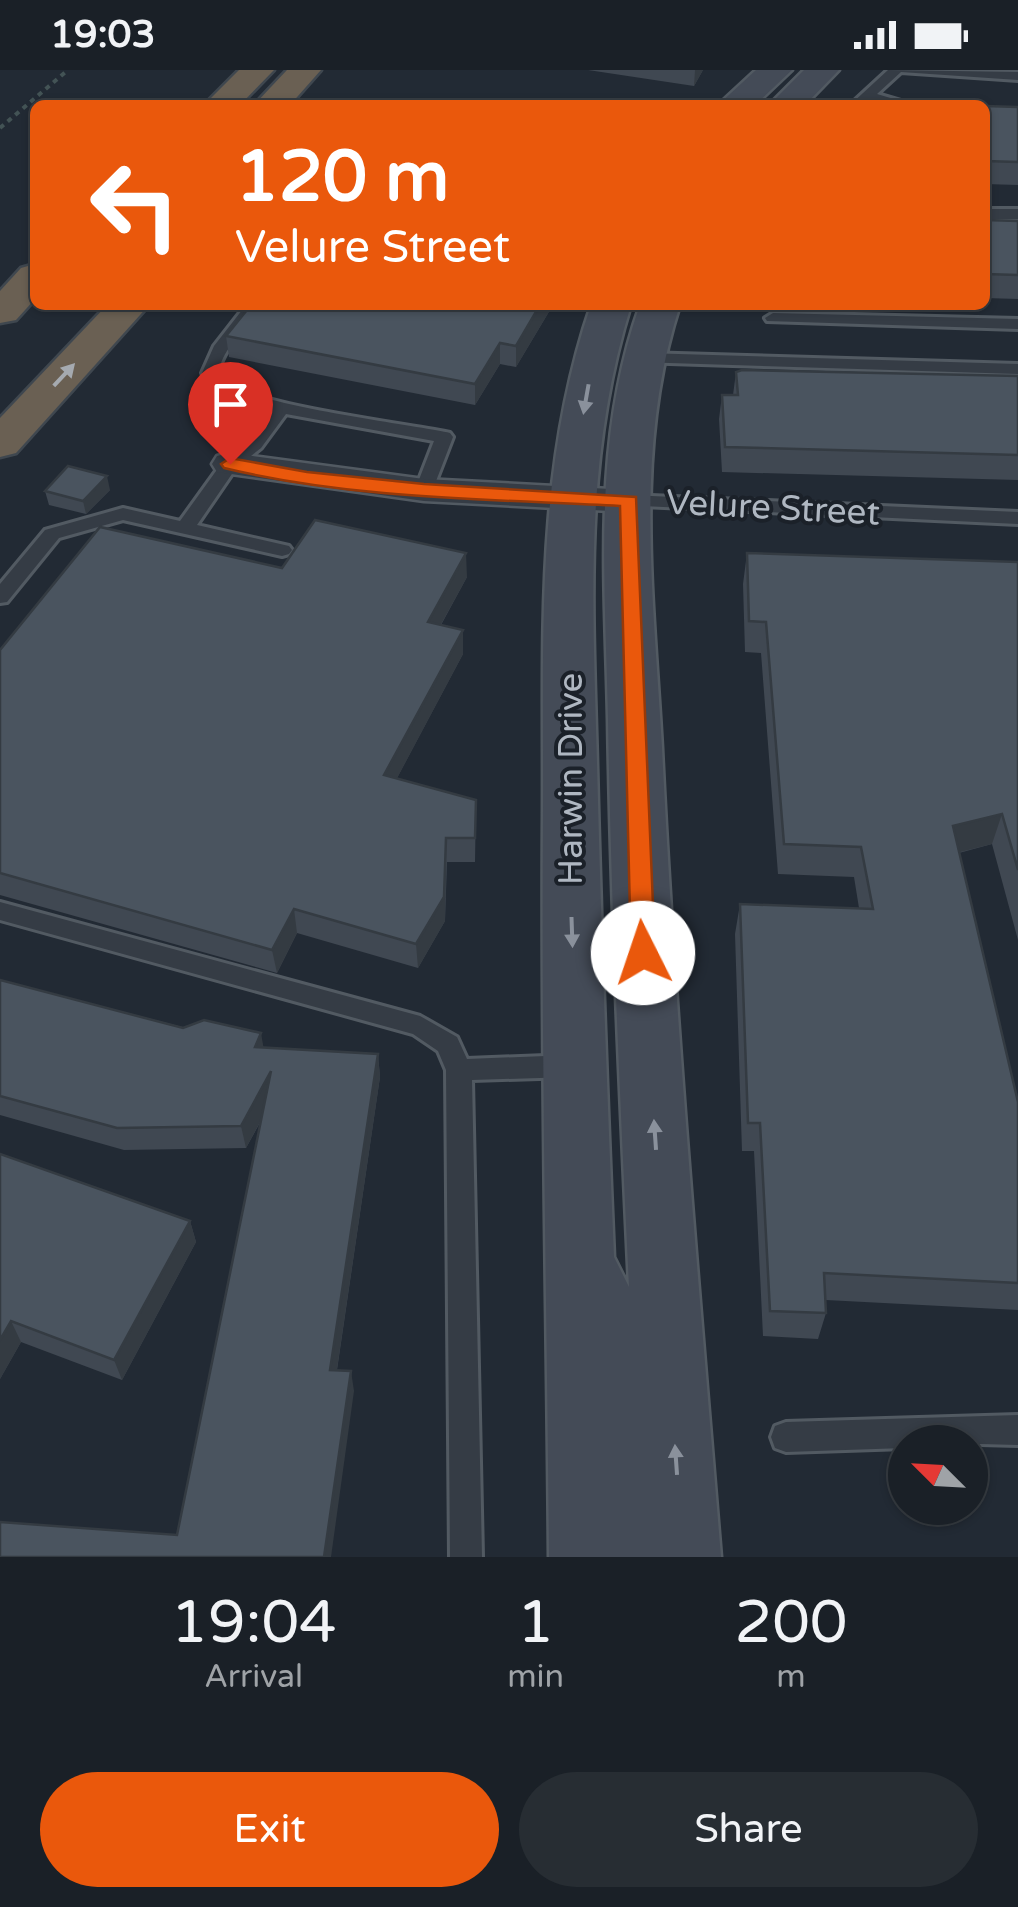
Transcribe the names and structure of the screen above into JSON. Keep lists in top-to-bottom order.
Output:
{
  "streets": {
    "main road": ["Harwin Drive"],
    "street": ["Velure Street"]
  },
  "crossings": [
    ["Velure Street", "Harwin Drive"]
  ],
  "north": "top left",
  "page": {
    "status": "19:03",
    "turn": ["120 m", "Velure Street"],
    "eta": [
      "19:04",
      "Arrival",
      "1",
      "min",
      "200",
      "m"
    ],
    "buttons": ["Exit", "Share"]
  }
}
